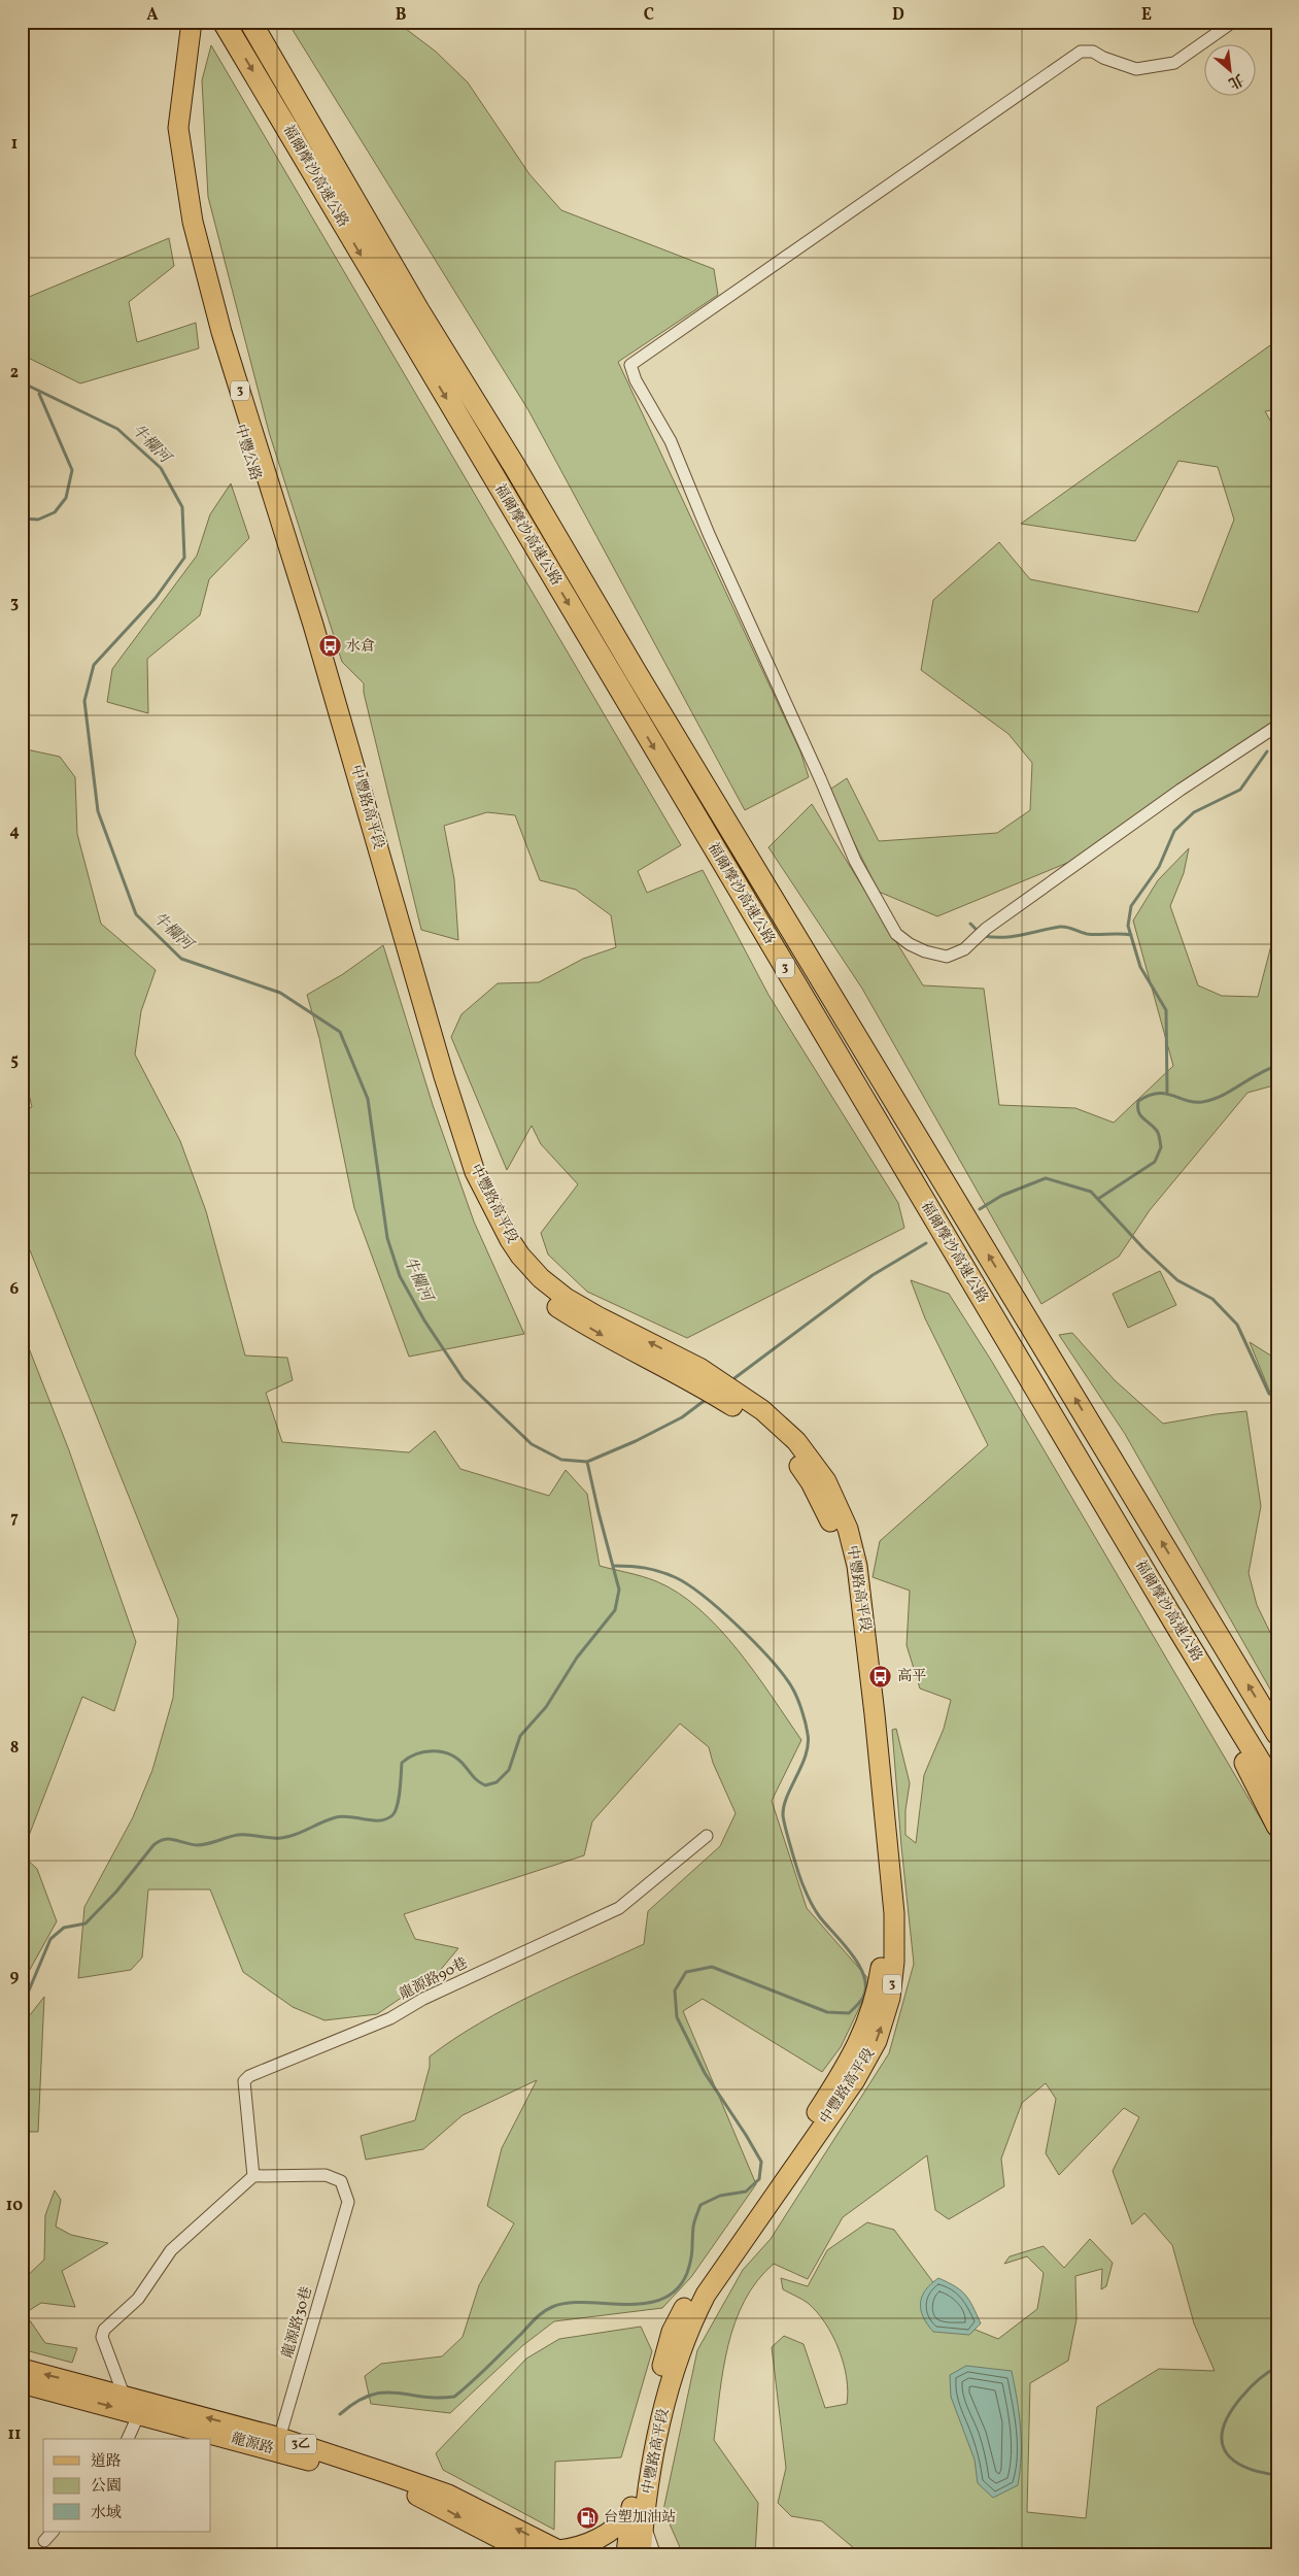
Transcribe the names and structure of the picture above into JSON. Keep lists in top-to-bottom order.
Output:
{
  "streets": {
    "highway": ["福爾摩沙高速公路", "3"],
    "main road": [
      "中豐公路",
      "中豐路高平段",
      "龍源路",
      "3乙"
    ],
    "street": ["龍源路90巷", "龍源路30巷"]
  },
  "crossings": [
    ["中豐公路", "中豐路高平段"],
    ["龍源路90巷", "龍源路30巷"],
    ["龍源路30巷", "龍源路"],
    ["龍源路30巷", "3乙"],
    ["龍源路", "3乙"]
  ],
  "water": ["牛欄河"],
  "places": {
    "bus stop": ["水倉", "高平"],
    "fuel station": ["台塑加油站"]
  },
  "legend": ["道路", "公園", "水域"],
  "north": "bottom right",
  "grid": {
    "columns": [
      "A",
      "B",
      "C",
      "D",
      "E"
    ],
    "rows": [
      "1",
      "2",
      "3",
      "4",
      "5",
      "6",
      "7",
      "8",
      "9",
      "10",
      "11"
    ]
  }
}
